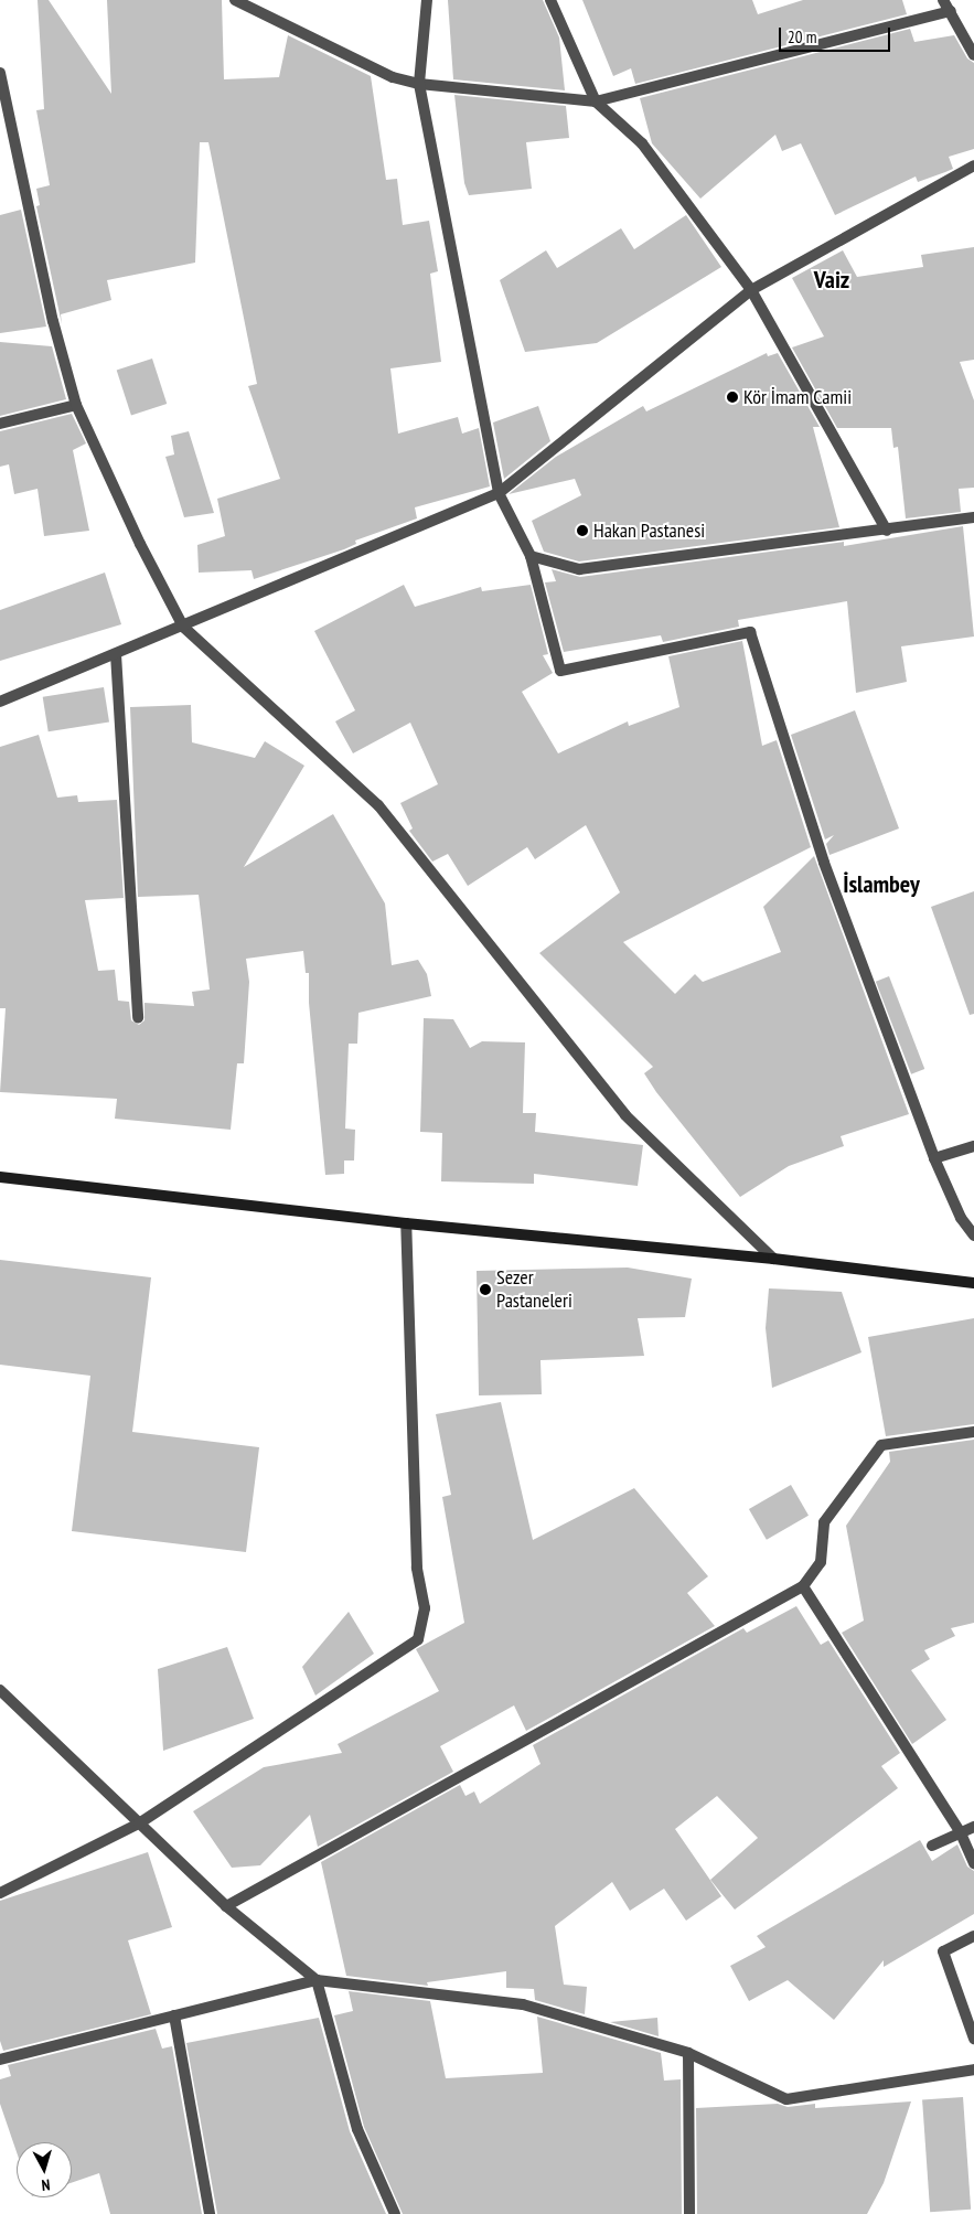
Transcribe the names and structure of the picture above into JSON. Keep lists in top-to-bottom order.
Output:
{
  "districts": ["Vaiz", "İslambey"],
  "places": ["Kör İmam Camii", "Hakan Pastanesi", "Sezer Pastaneleri"],
  "scale_bar": "20 m",
  "north": "bottom"
}
